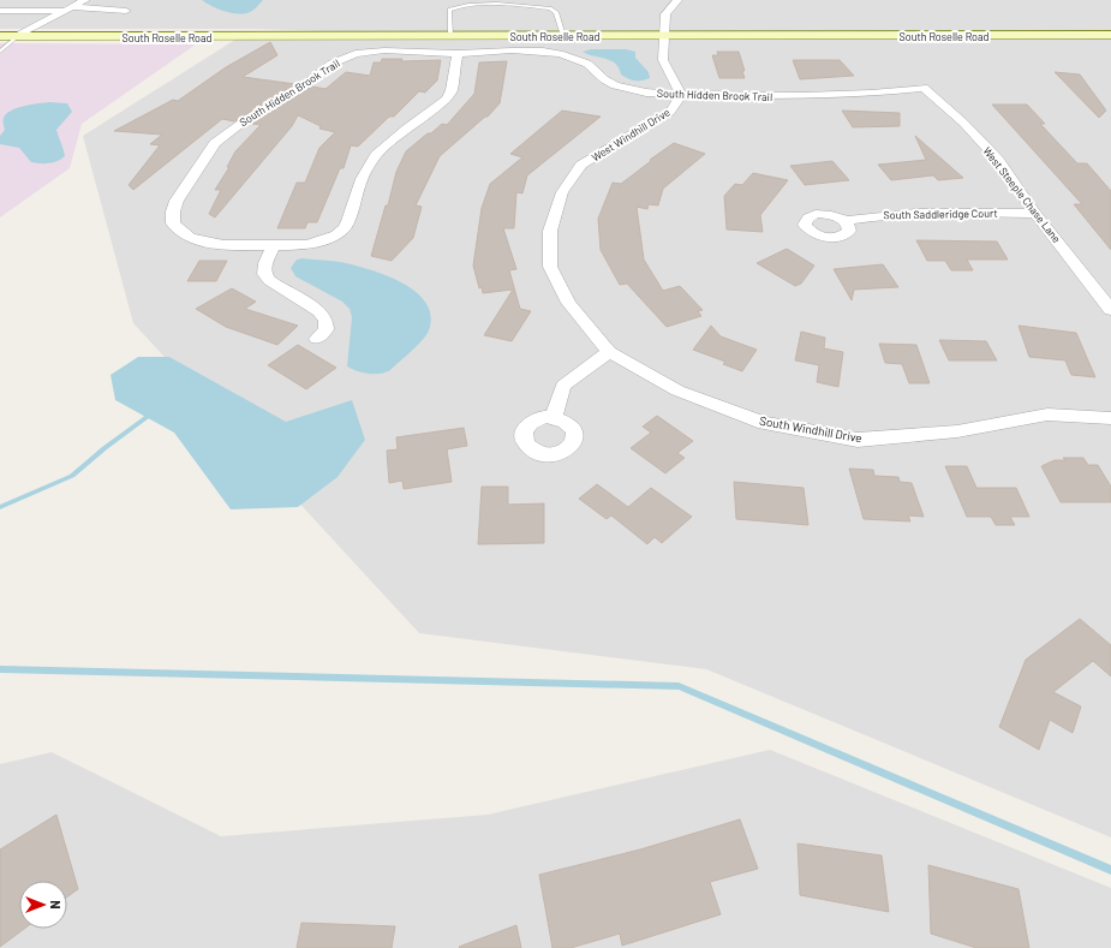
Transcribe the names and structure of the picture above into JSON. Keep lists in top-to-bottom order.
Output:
{
  "streets": {
    "main road": ["South Roselle Road"],
    "street": [
      "South Hidden Brook Trail",
      "West Windhill Drive",
      "West Steeple Chase Lane",
      "South Saddleridge Court",
      "South Windhill Drive"
    ]
  },
  "crossings": [
    ["South Hidden Brook Trail", "West Windhill Drive"],
    ["South Hidden Brook Trail", "West Steeple Chase Lane"],
    ["West Windhill Drive", "South Windhill Drive"],
    ["West Steeple Chase Lane", "South Saddleridge Court"]
  ],
  "north": "right"
}
